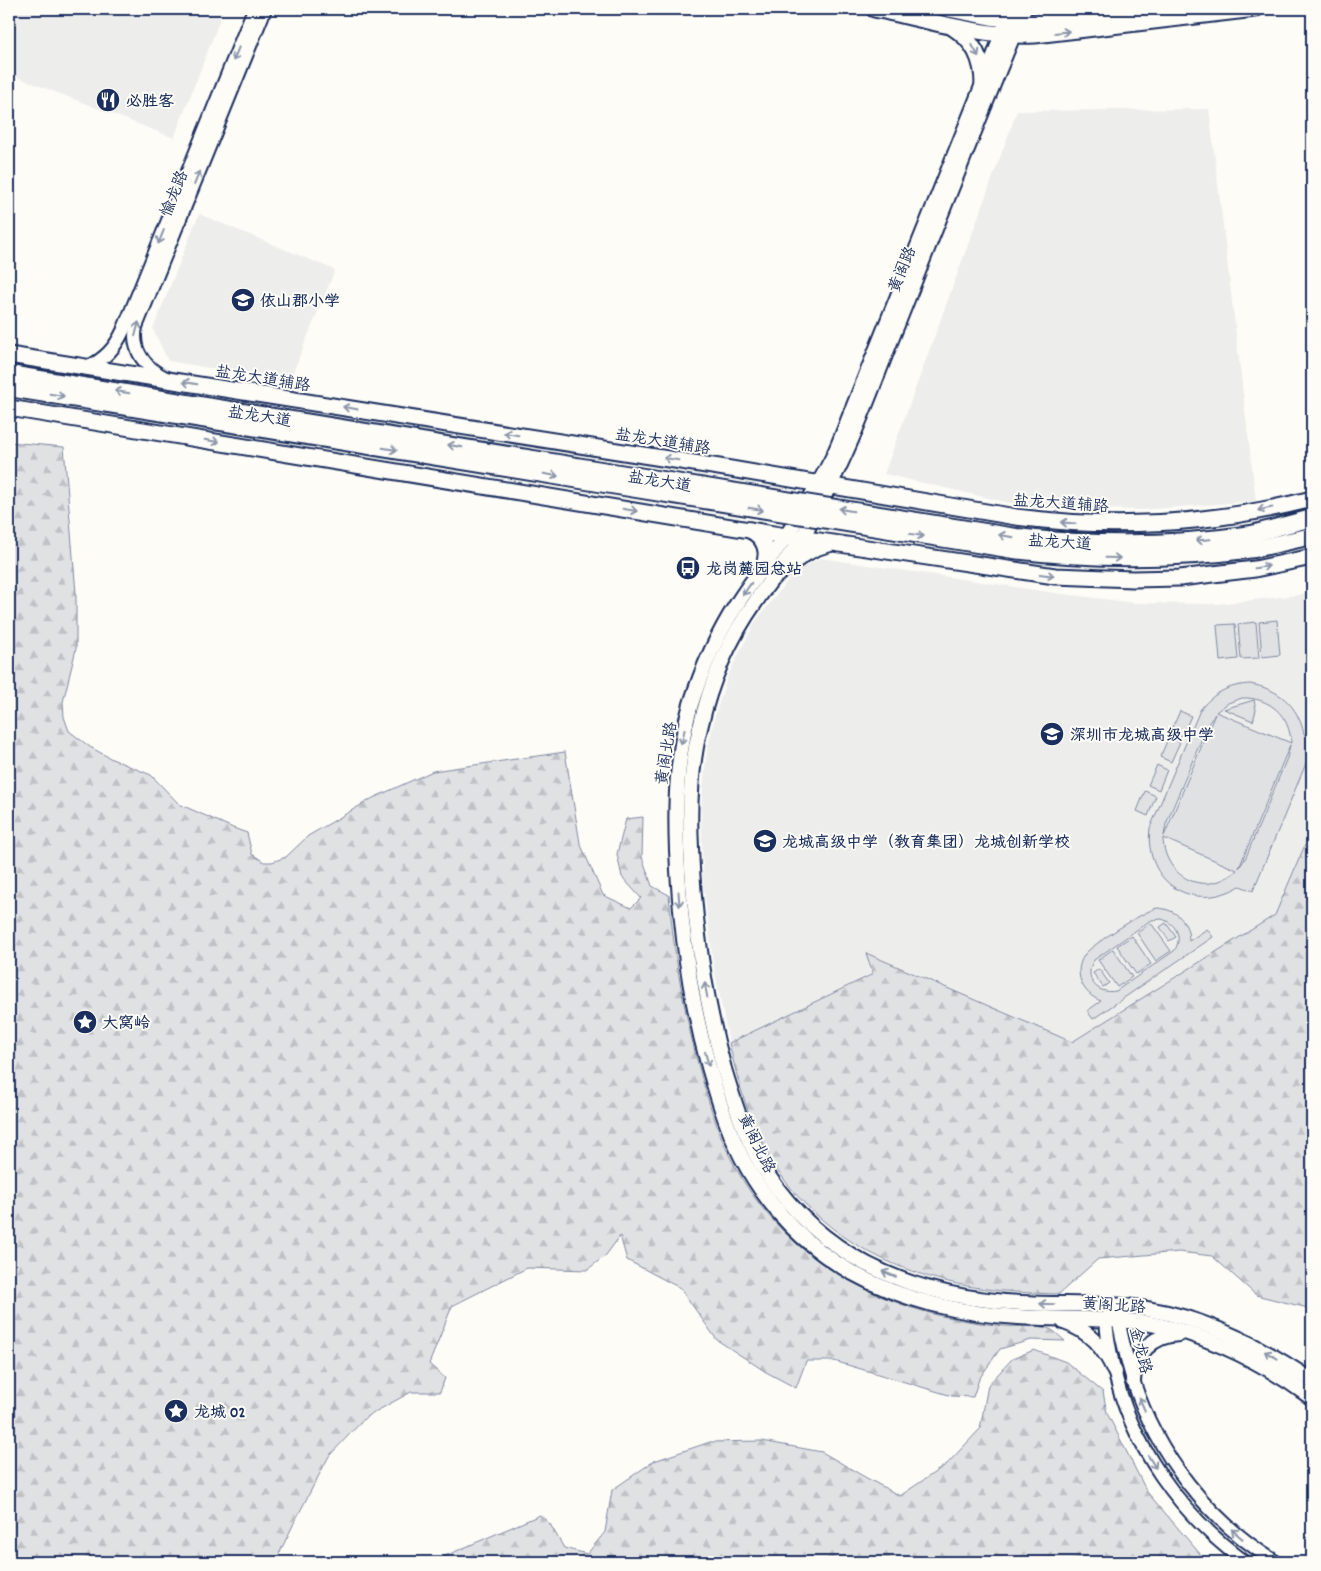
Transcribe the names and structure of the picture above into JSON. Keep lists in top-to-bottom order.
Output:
{
  "streets": {
    "highway": ["盐龙大道"],
    "main road": ["黄阁路", "盐龙大道辅路", "黄阁北路"],
    "street": ["愉龙路", "金龙路"]
  },
  "crossings": [
    ["愉龙路", "盐龙大道辅路"],
    ["黄阁路", "盐龙大道辅路"],
    ["黄阁路", "黄阁北路"],
    ["黄阁北路", "金龙路"]
  ],
  "places": {
    "restaurant": ["必胜客"],
    "school or university": ["依山郡小学", "深圳市龙城高级中学", "龙城高级中学（教育集团）龙城创新学校"],
    "bus stop": ["龙岗麓园总站"],
    "place": ["大窝岭", "龙城 02"]
  }
}
